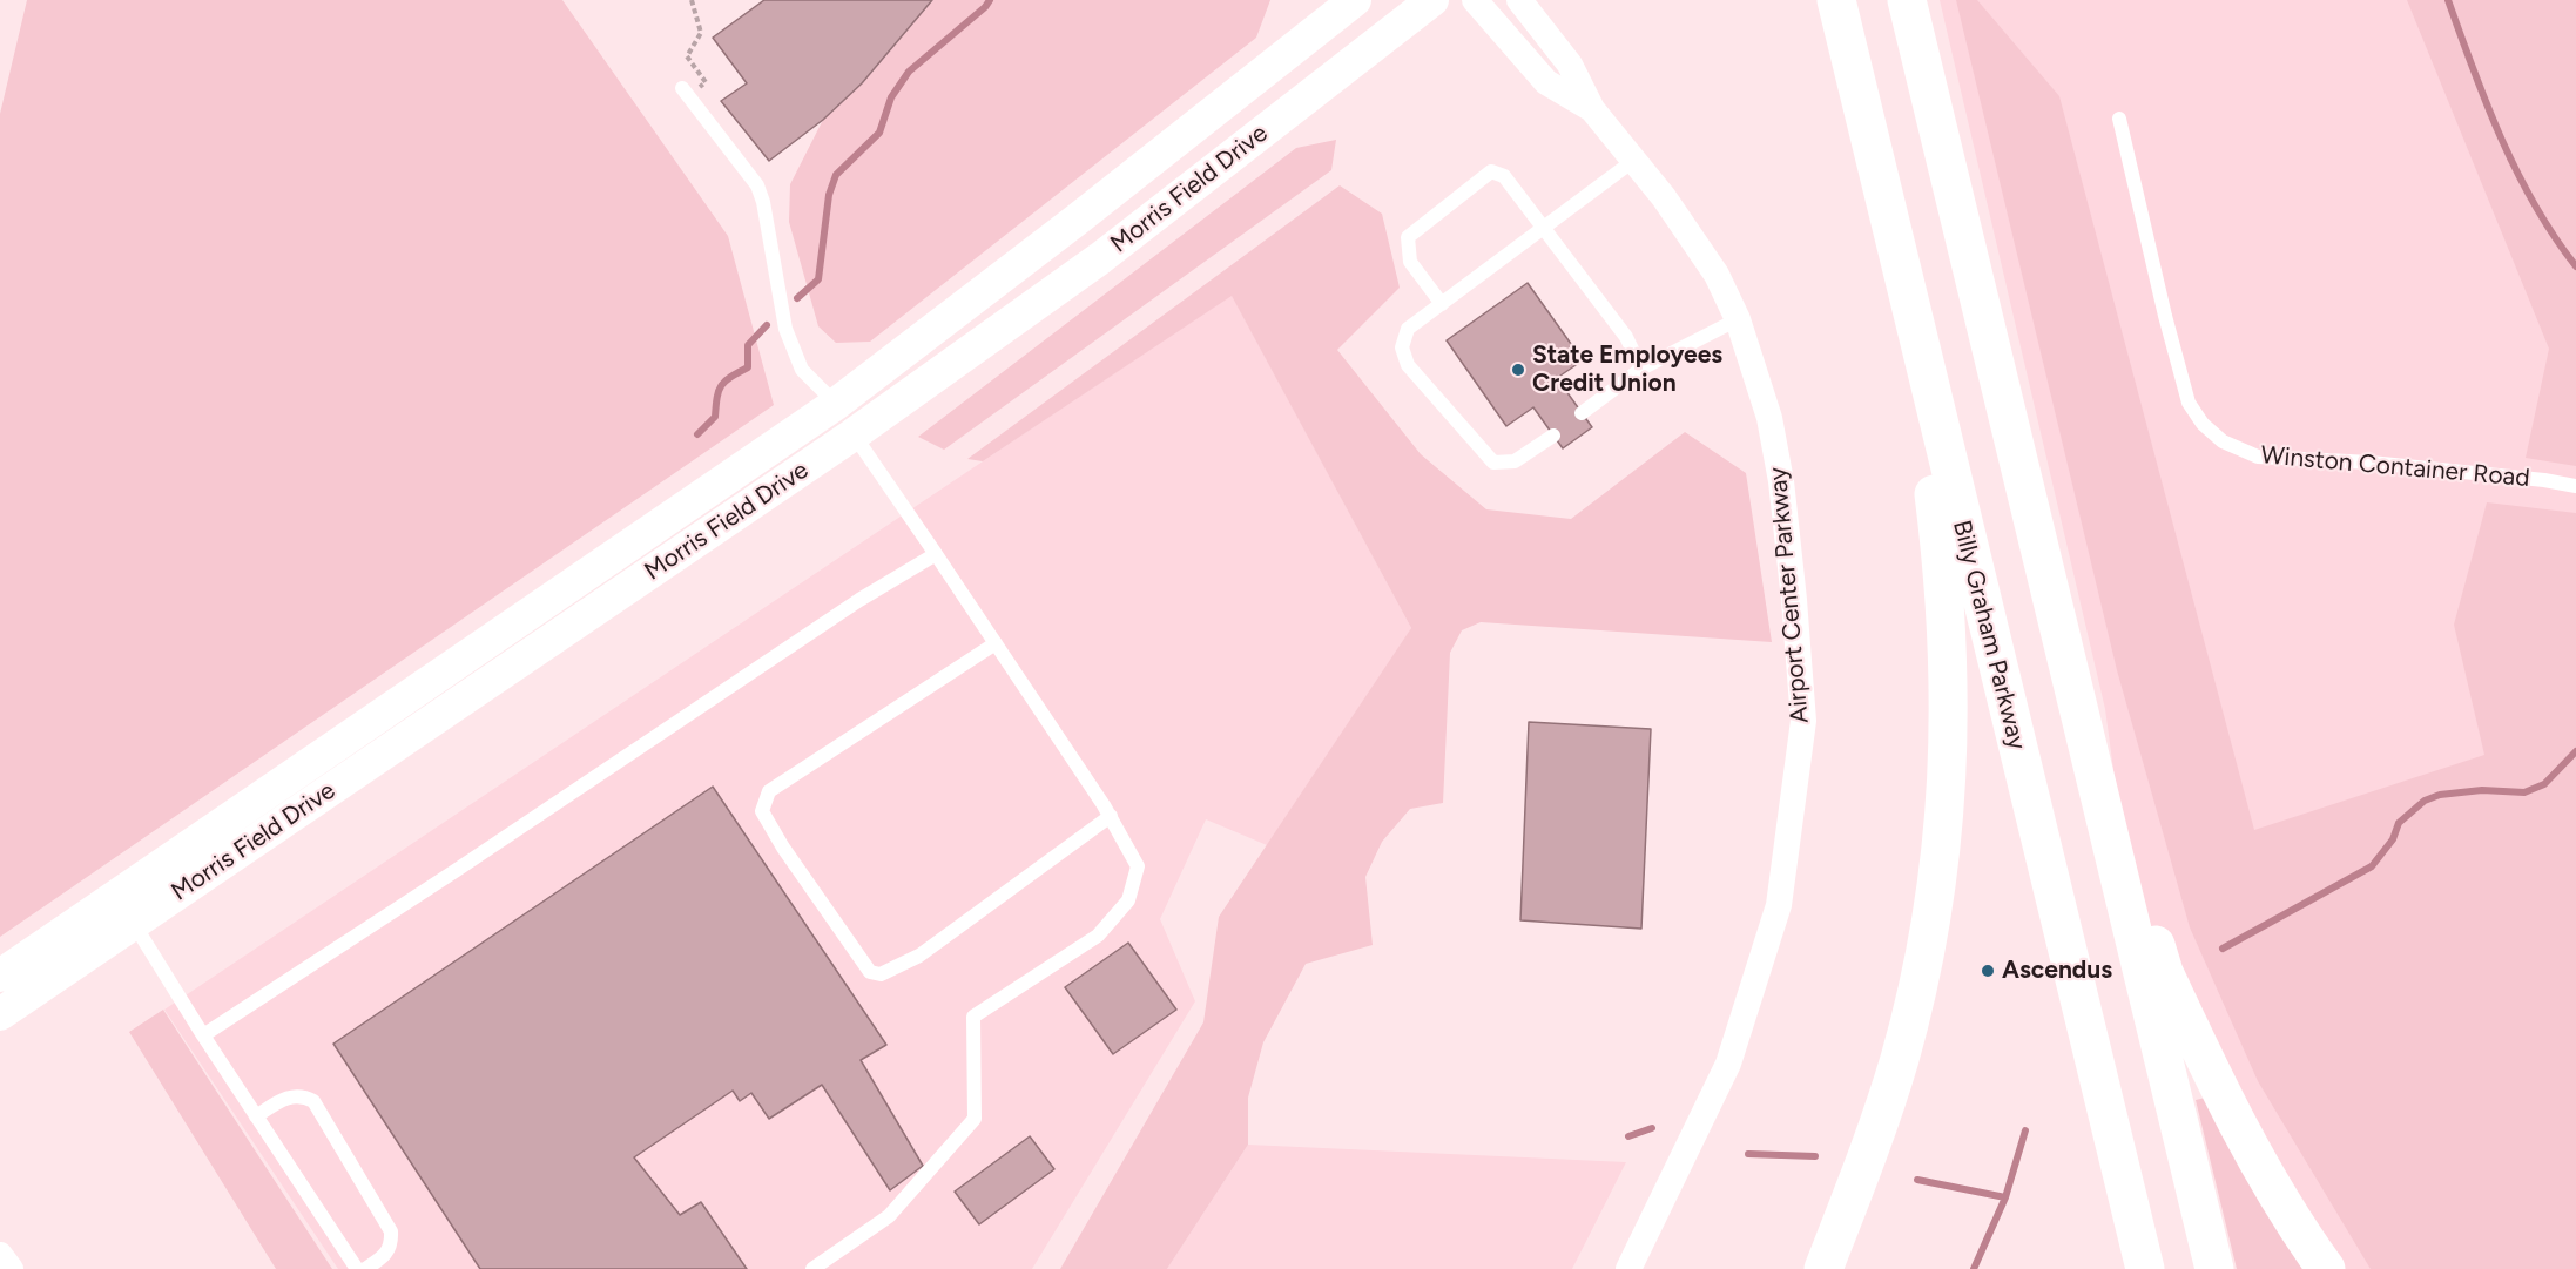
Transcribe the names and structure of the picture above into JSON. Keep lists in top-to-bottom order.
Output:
{
  "streets": {
    "highway": ["Billy Graham Parkway"],
    "street": ["Morris Field Drive", "Airport Center Parkway"],
    "lane": ["Winston Container Road"]
  },
  "places": ["State Employees Credit Union", "Ascendus"]
}
